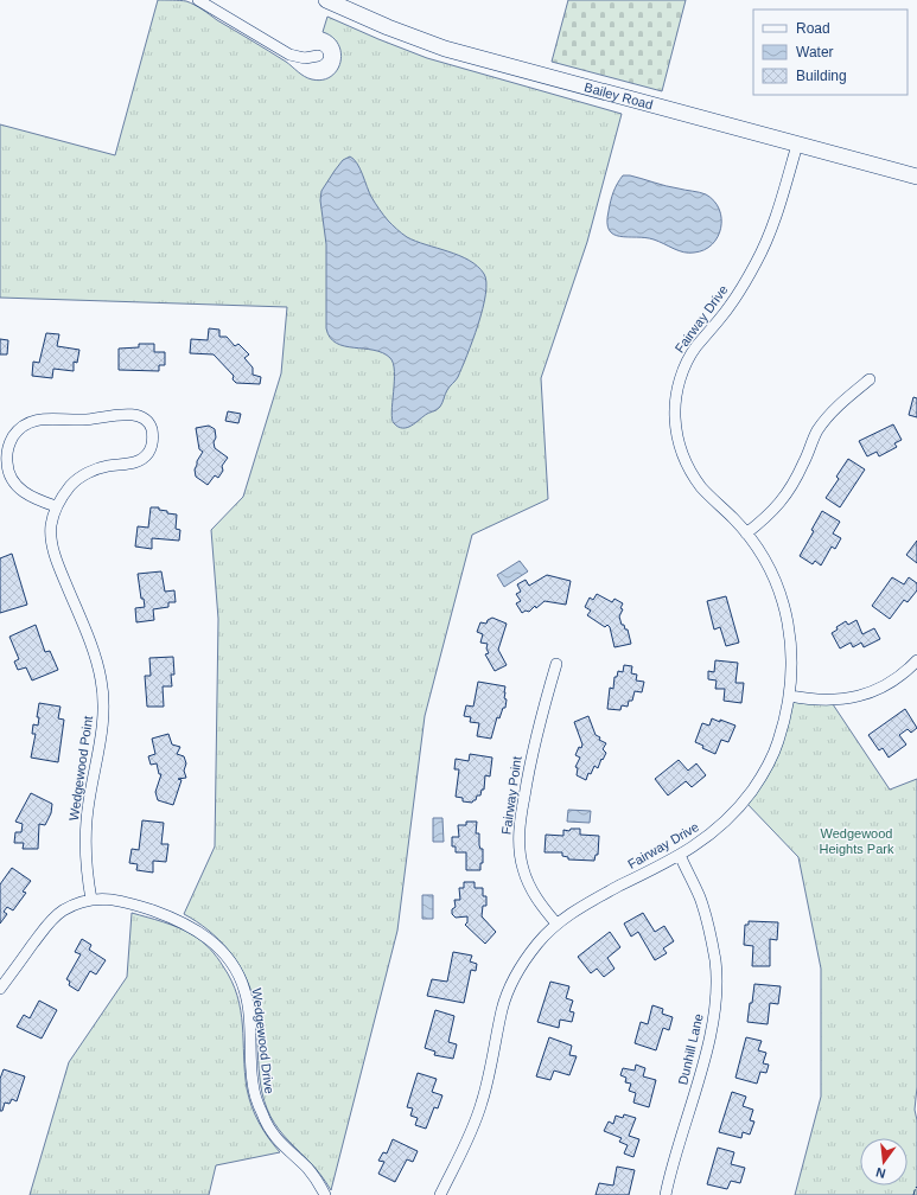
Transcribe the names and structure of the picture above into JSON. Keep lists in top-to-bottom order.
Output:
{
  "streets": {
    "main road": ["Bailey Road"],
    "street": [
      "Fairway Drive",
      "Wedgewood Point",
      "Fairway Point",
      "Wedgewood Drive",
      "Dunhill Lane"
    ]
  },
  "crossings": [
    ["Bailey Road", "Fairway Drive"],
    ["Fairway Drive", "Fairway Point"],
    ["Fairway Drive", "Dunhill Lane"],
    ["Wedgewood Point", "Wedgewood Drive"]
  ],
  "parks": ["Wedgewood Heights Park"],
  "legend": ["Road", "Water", "Building"],
  "north": "bottom"
}
